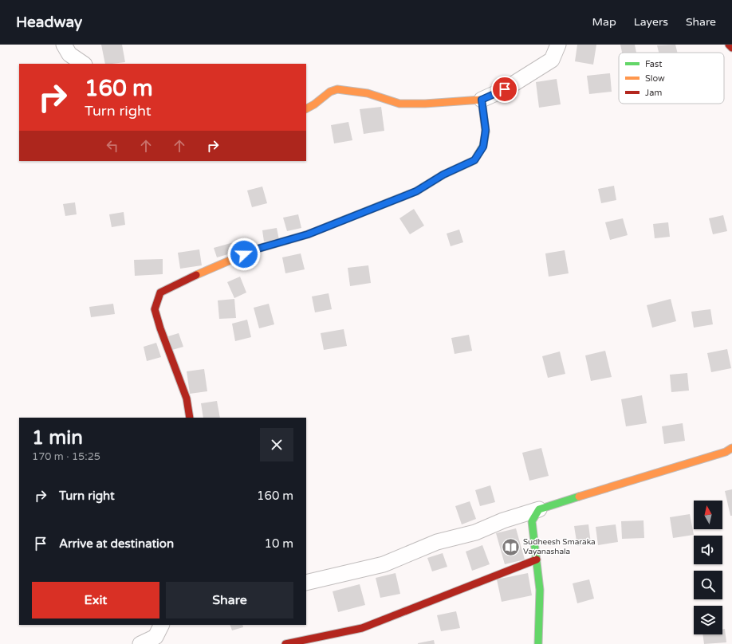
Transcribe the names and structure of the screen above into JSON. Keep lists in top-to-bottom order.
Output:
{
  "places": {
    "library": ["Sudheesh Smaraka Vayanashala"]
  },
  "legend": ["Fast", "Slow", "Jam"],
  "north": "top",
  "page": {
    "header": "Headway",
    "nav": ["Map", "Layers", "Share"],
    "turn": ["160 m", "Turn right"],
    "heading": ["1 min", "170 m · 15:25"],
    "list": [
      {
        "name": "Turn right",
        "value": "160 m"
      },
      {
        "name": "Arrive at destination",
        "value": "10 m"
      }
    ],
    "buttons": ["Exit", "Share"]
  }
}
